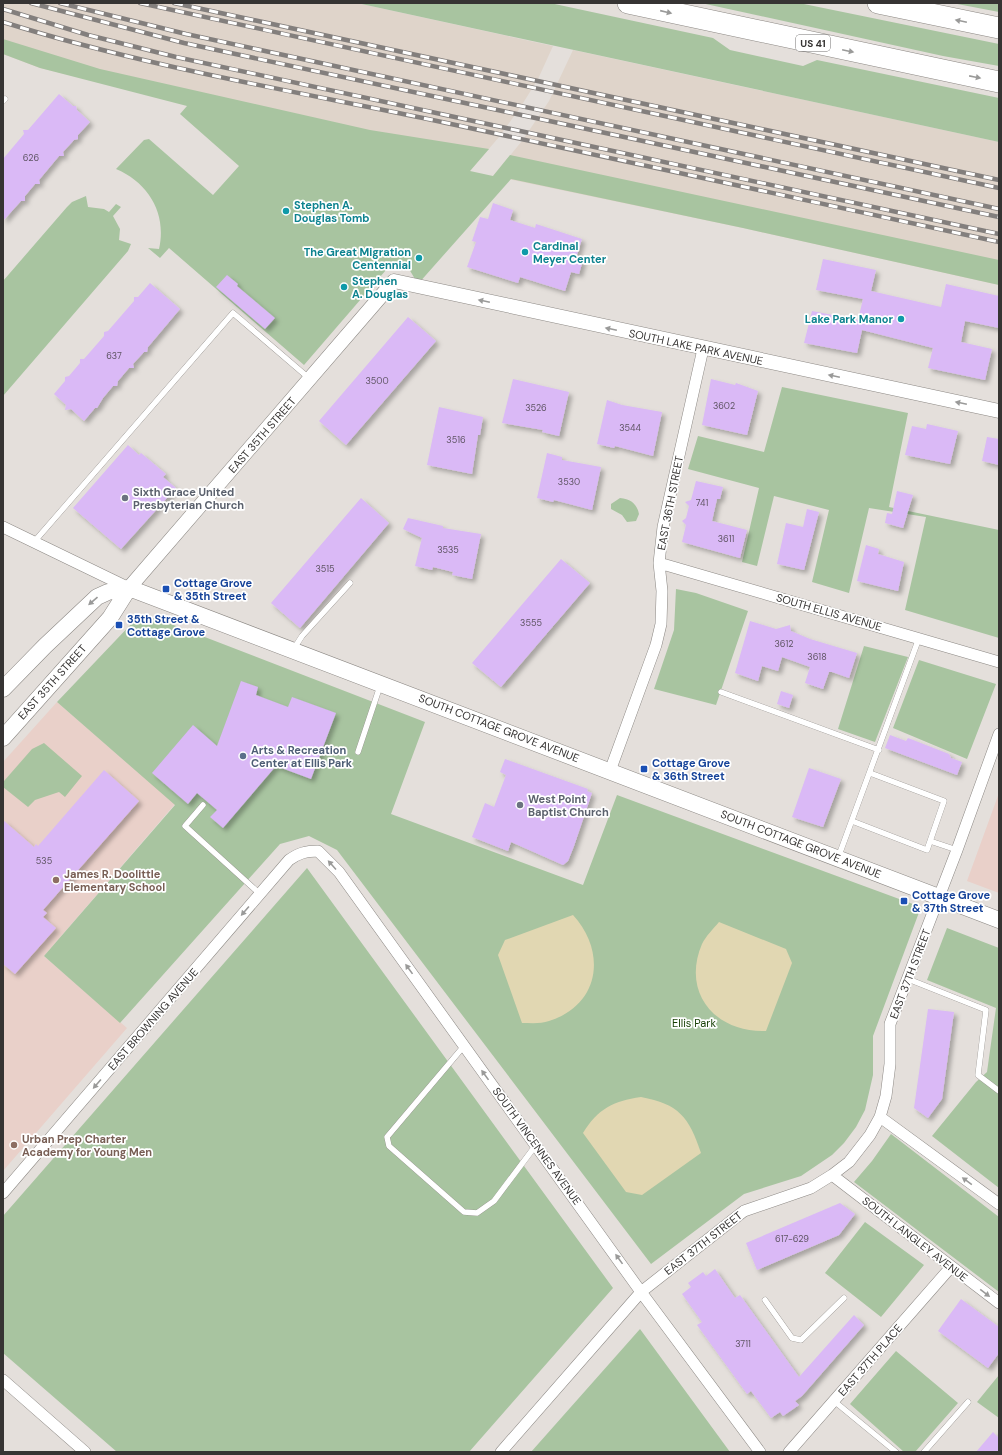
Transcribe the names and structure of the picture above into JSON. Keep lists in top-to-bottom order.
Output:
{
  "streets": {
    "highway": ["US 41"],
    "main road": ["EAST 35TH STREET", "SOUTH COTTAGE GROVE AVENUE"],
    "street": [
      "SOUTH LAKE PARK AVENUE",
      "EAST 36TH STREET",
      "SOUTH ELLIS AVENUE",
      "EAST 37TH STREET",
      "EAST BROWNING AVENUE",
      "SOUTH VINCENNES AVENUE",
      "SOUTH LANGLEY AVENUE",
      "EAST 37TH PLACE"
    ]
  },
  "crossings": [
    ["SOUTH LAKE PARK AVENUE", "EAST 35TH STREET"],
    ["SOUTH LAKE PARK AVENUE", "EAST 36TH STREET"],
    ["EAST 35TH STREET", "SOUTH COTTAGE GROVE AVENUE"],
    ["EAST 36TH STREET", "SOUTH ELLIS AVENUE"],
    ["EAST 36TH STREET", "SOUTH COTTAGE GROVE AVENUE"],
    ["SOUTH COTTAGE GROVE AVENUE", "EAST 37TH STREET"],
    ["EAST 37TH STREET", "SOUTH VINCENNES AVENUE"],
    ["EAST 37TH STREET", "SOUTH LANGLEY AVENUE"],
    ["EAST BROWNING AVENUE", "SOUTH VINCENNES AVENUE"],
    ["SOUTH LANGLEY AVENUE", "EAST 37TH PLACE"]
  ],
  "one_way": ["SOUTH LAKE PARK AVENUE", "EAST BROWNING AVENUE", "SOUTH VINCENNES AVENUE"],
  "parks": ["Ellis Park"],
  "places": {
    "other": [
      "Stephen A. Douglas Tomb",
      "Cardinal Meyer Center",
      "The Great Migration Centennial",
      "Stephen A. Douglas",
      "Lake Park Manor",
      "Sixth Grace United Presbyterian Church",
      "Arts & Recreation Center at Ellis Park",
      "West Point Baptist Church",
      "James R. Doolittle Elementary School",
      "Urban Prep Charter Academy for Young Men"
    ],
    "transit": [
      "Cottage Grove & 35th Street",
      "35th Street & Cottage Grove",
      "Cottage Grove & 36th Street",
      "Cottage Grove & 37th Street"
    ]
  },
  "house_numbers": [
    "626",
    "637",
    "3500",
    "3602",
    "3526",
    "3544",
    "3516",
    "3530",
    "741",
    "3611",
    "3535",
    "3515",
    "3555",
    "3612",
    "3618",
    "535",
    "617-629",
    "3711"
  ]
}
